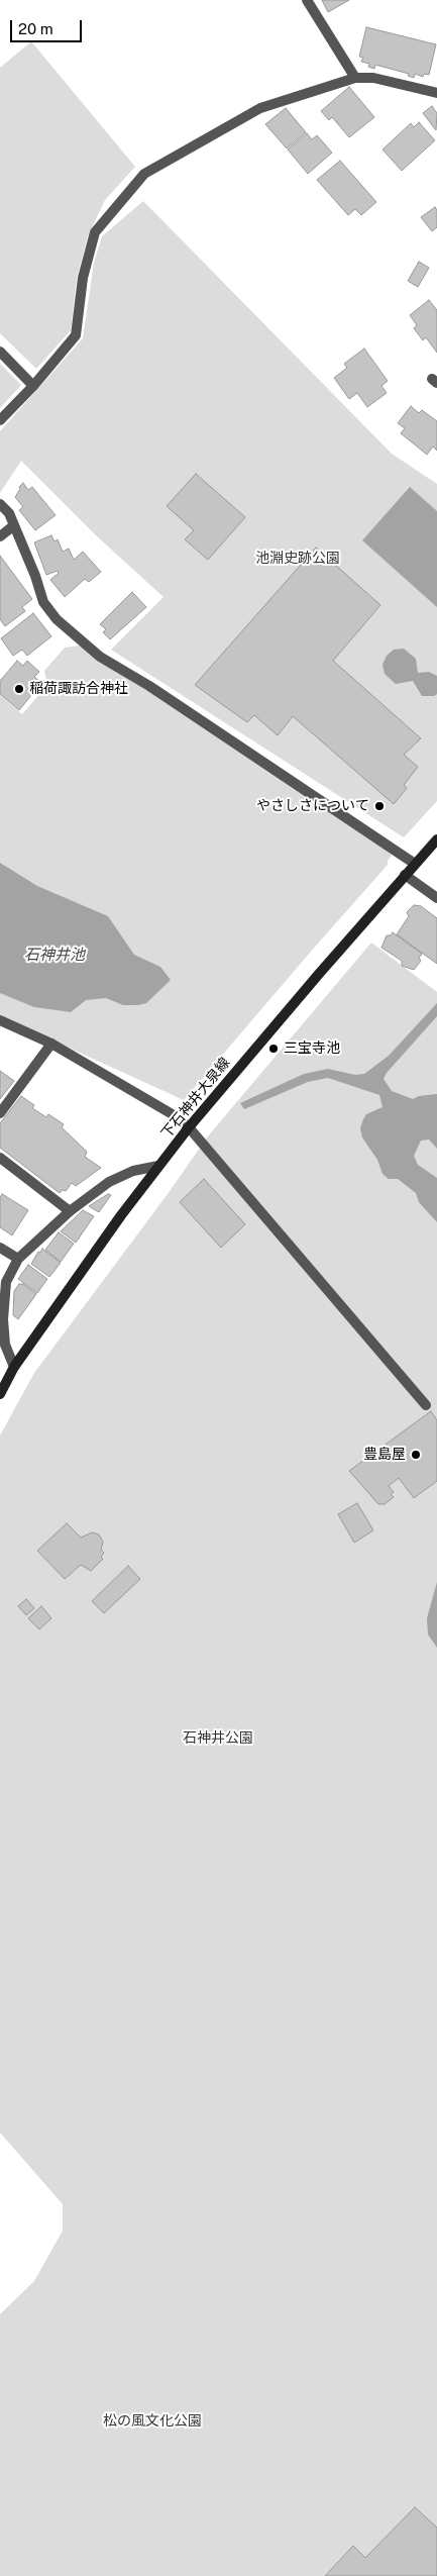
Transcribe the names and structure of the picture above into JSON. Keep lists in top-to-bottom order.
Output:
{
  "streets": {
    "main road": ["下石神井大泉線"]
  },
  "water": ["石神井池"],
  "parks": ["池淵史跡公園", "石神井公園", "松の風文化公園"],
  "places": [
    "稲荷諏訪合神社",
    "やさしさについて",
    "三宝寺池",
    "豊島屋"
  ],
  "scale_bar": "20 m"
}
